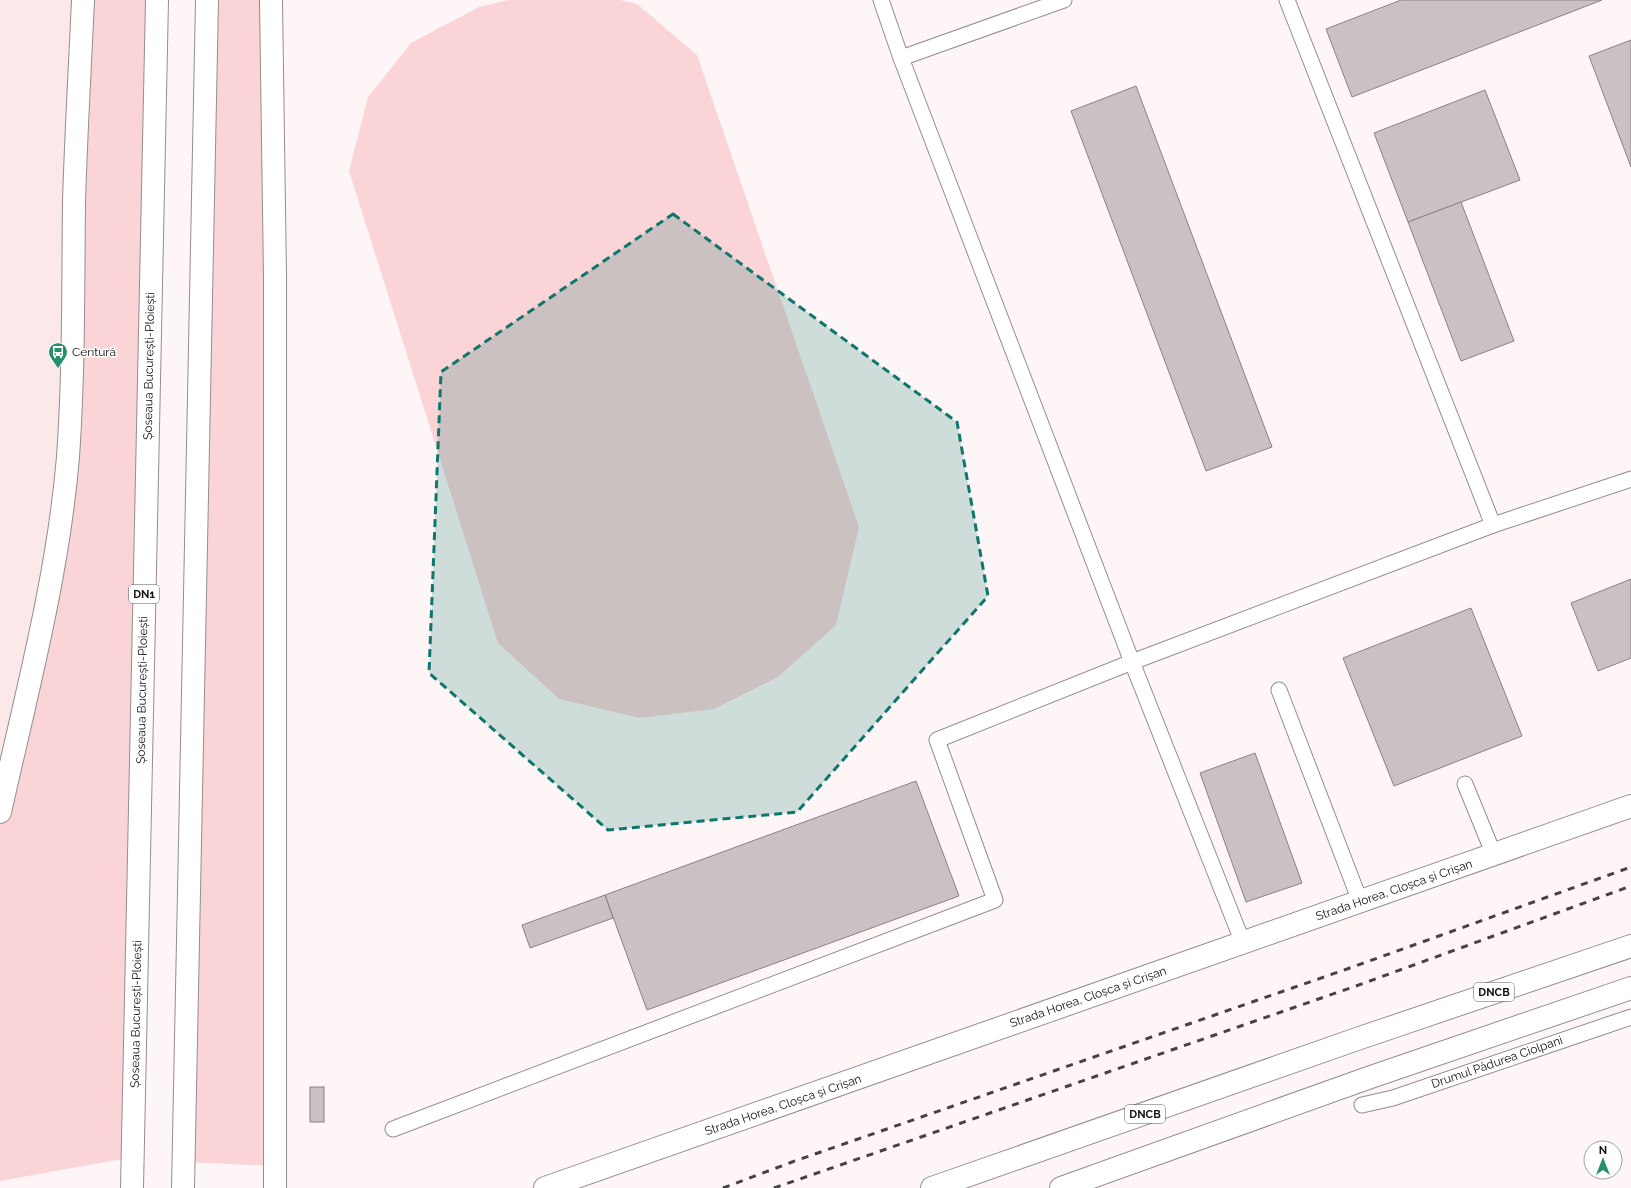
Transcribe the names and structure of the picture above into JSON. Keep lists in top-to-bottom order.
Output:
{
  "streets": {
    "main road": [
      "Șoseaua București-Ploiești",
      "DN1",
      "Strada Horea, Cloșca și Crișan",
      "DNCB"
    ],
    "lane": ["Drumul Pădurea Ciolpani"]
  },
  "places": {
    "bus stop": ["Centură"]
  },
  "north": "top"
}
